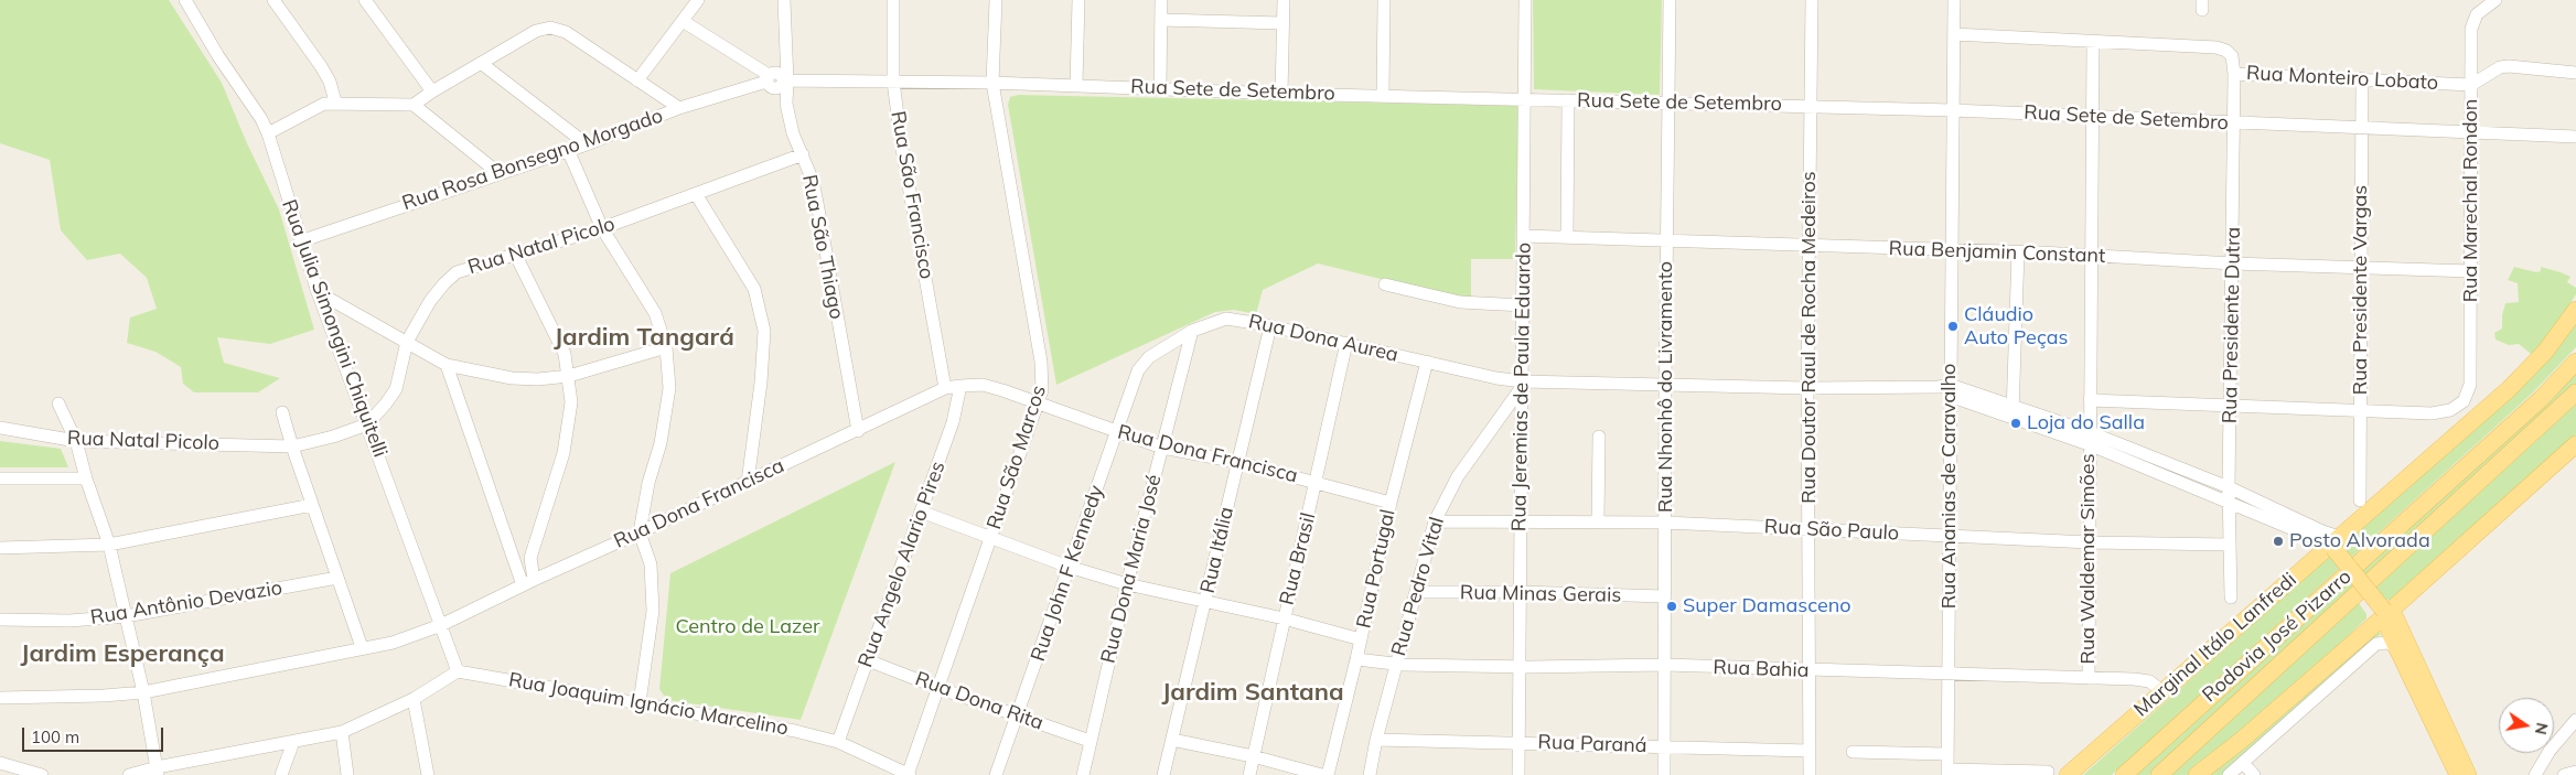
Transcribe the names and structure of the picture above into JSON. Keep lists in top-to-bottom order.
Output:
{
  "streets": {
    "main road": ["Rodovia José Pizarro", "Marginal Itálo Lanfredi"],
    "street": [
      "Rua Monteiro Lobato",
      "Rua Sete de Setembro",
      "Rua Rosa Bonsegno Morgado",
      "Rua São Francisco",
      "Rua Marechal Rondon",
      "Rua Natal Picolo",
      "Rua São Thiago",
      "Rua Benjamin Constant",
      "Rua Presidente Vargas",
      "Rua Presidente Dutra",
      "Rua Julia Simongini Chiquitelli",
      "Rua Doutor Raul de Rocha Medeiros",
      "Rua Dona Aurea",
      "Rua Jeremias de Paula Eduardo",
      "Rua Nhonhô do Livramento",
      "Rua Dona Francisca",
      "Rua São Marcos",
      "Rua Ananias de Caravalho",
      "Rua São Paulo",
      "Rua Itália",
      "Rua Brasil",
      "Rua Waldemar Simões",
      "Rua Angelo Alario Pires",
      "Rua Dona Maria José",
      "Rua Portugal",
      "Rua John F Kennedy",
      "Rua Pedro Vital",
      "Rua Minas Gerais",
      "Rua Antônio Devazio",
      "Rua Bahia",
      "Rua Dona Rita",
      "Rua Joaquim Ignácio Marcelino",
      "Rua Paraná"
    ]
  },
  "crossings": [
    ["Rua Monteiro Lobato", "Rua Marechal Rondon"],
    ["Rua Monteiro Lobato", "Rua Presidente Vargas"],
    ["Rua Monteiro Lobato", "Rua Presidente Dutra"],
    ["Rua Monteiro Lobato", "Rua Ananias de Caravalho"],
    ["Rua Monteiro Lobato", "Rua Waldemar Simões"],
    ["Rua Sete de Setembro", "Rua São Francisco"],
    ["Rua Sete de Setembro", "Rua Marechal Rondon"],
    ["Rua Sete de Setembro", "Rua São Thiago"],
    ["Rua Sete de Setembro", "Rua Presidente Vargas"],
    ["Rua Sete de Setembro", "Rua Presidente Dutra"],
    ["Rua Sete de Setembro", "Rua Doutor Raul de Rocha Medeiros"],
    ["Rua Sete de Setembro", "Rua Jeremias de Paula Eduardo"],
    ["Rua Sete de Setembro", "Rua Nhonhô do Livramento"],
    ["Rua Sete de Setembro", "Rua São Marcos"],
    ["Rua Sete de Setembro", "Rua Ananias de Caravalho"],
    ["Rua Sete de Setembro", "Rua Waldemar Simões"],
    ["Rua Rosa Bonsegno Morgado", "Rua Julia Simongini Chiquitelli"],
    ["Rua São Francisco", "Rua Dona Francisca"],
    ["Rua Marechal Rondon", "Rua Benjamin Constant"],
    ["Rua Marechal Rondon", "Rua Presidente Vargas"],
    ["Rua Natal Picolo", "Rua São Thiago"],
    ["Rua Natal Picolo", "Rua Julia Simongini Chiquitelli"],
    ["Rua São Thiago", "Rua Dona Francisca"],
    ["Rua Benjamin Constant", "Rua Presidente Vargas"],
    ["Rua Benjamin Constant", "Rua Presidente Dutra"],
    ["Rua Benjamin Constant", "Rua Doutor Raul de Rocha Medeiros"],
    ["Rua Benjamin Constant", "Rua Jeremias de Paula Eduardo"],
    ["Rua Benjamin Constant", "Rua Nhonhô do Livramento"],
    ["Rua Benjamin Constant", "Rua Ananias de Caravalho"],
    ["Rua Benjamin Constant", "Rua Waldemar Simões"],
    ["Rua Presidente Dutra", "Rua São Paulo"],
    ["Rua Julia Simongini Chiquitelli", "Rua Dona Francisca"],
    ["Rua Julia Simongini Chiquitelli", "Rua Joaquim Ignácio Marcelino"],
    ["Rua Doutor Raul de Rocha Medeiros", "Rua Dona Aurea"],
    ["Rua Doutor Raul de Rocha Medeiros", "Rua São Paulo"],
    ["Rua Doutor Raul de Rocha Medeiros", "Rua Bahia"],
    ["Rua Doutor Raul de Rocha Medeiros", "Rua Paraná"],
    ["Rua Dona Aurea", "Rua Jeremias de Paula Eduardo"],
    ["Rua Dona Aurea", "Rua Nhonhô do Livramento"],
    ["Rua Dona Aurea", "Rua Ananias de Caravalho"],
    ["Rua Dona Aurea", "Rua Itália"],
    ["Rua Dona Aurea", "Rua Brasil"],
    ["Rua Dona Aurea", "Rua Dona Maria José"],
    ["Rua Dona Aurea", "Rua Portugal"],
    ["Rua Dona Aurea", "Rua John F Kennedy"],
    ["Rua Dona Aurea", "Rua Pedro Vital"],
    ["Rua Jeremias de Paula Eduardo", "Rua São Paulo"],
    ["Rua Jeremias de Paula Eduardo", "Rua Pedro Vital"],
    ["Rua Jeremias de Paula Eduardo", "Rua Minas Gerais"],
    ["Rua Jeremias de Paula Eduardo", "Rua Bahia"],
    ["Rua Jeremias de Paula Eduardo", "Rua Paraná"],
    ["Rua Nhonhô do Livramento", "Rua São Paulo"],
    ["Rua Nhonhô do Livramento", "Rua Minas Gerais"],
    ["Rua Nhonhô do Livramento", "Rua Bahia"],
    ["Rua Nhonhô do Livramento", "Rua Paraná"],
    ["Rua Dona Francisca", "Rua São Marcos"],
    ["Rua Dona Francisca", "Rua Itália"],
    ["Rua Dona Francisca", "Rua Brasil"],
    ["Rua Dona Francisca", "Rua Angelo Alario Pires"],
    ["Rua Dona Francisca", "Rua Dona Maria José"],
    ["Rua Dona Francisca", "Rua Portugal"],
    ["Rua Dona Francisca", "Rua John F Kennedy"],
    ["Rua São Marcos", "Rua Dona Rita"],
    ["Rua São Marcos", "Rua Joaquim Ignácio Marcelino"],
    ["Rua Ananias de Caravalho", "Rua São Paulo"],
    ["Rua Ananias de Caravalho", "Rua Bahia"],
    ["Rua São Paulo", "Rua Waldemar Simões"],
    ["Rua São Paulo", "Rua Pedro Vital"],
    ["Rua Waldemar Simões", "Rua Bahia"],
    ["Rua Angelo Alario Pires", "Rua Dona Rita"],
    ["Rua Angelo Alario Pires", "Rua Joaquim Ignácio Marcelino"],
    ["Rua Dona Maria José", "Rua Dona Rita"],
    ["Rua Portugal", "Rua Bahia"],
    ["Rua John F Kennedy", "Rua Dona Rita"],
    ["Rua Pedro Vital", "Rua Minas Gerais"],
    ["Rua Pedro Vital", "Rua Bahia"],
    ["Rua Pedro Vital", "Rua Paraná"],
    ["Marginal Itálo Lanfredi", "Rua Bahia"]
  ],
  "districts": ["Jardim Tangará", "Jardim Esperança", "Jardim Santana"],
  "parks": ["Centro de Lazer"],
  "places": [
    "Cláudio Auto Peças",
    "Loja do Salla",
    "Posto Alvorada",
    "Super Damasceno"
  ],
  "scale_bar": "100 m",
  "north": "right"
}
